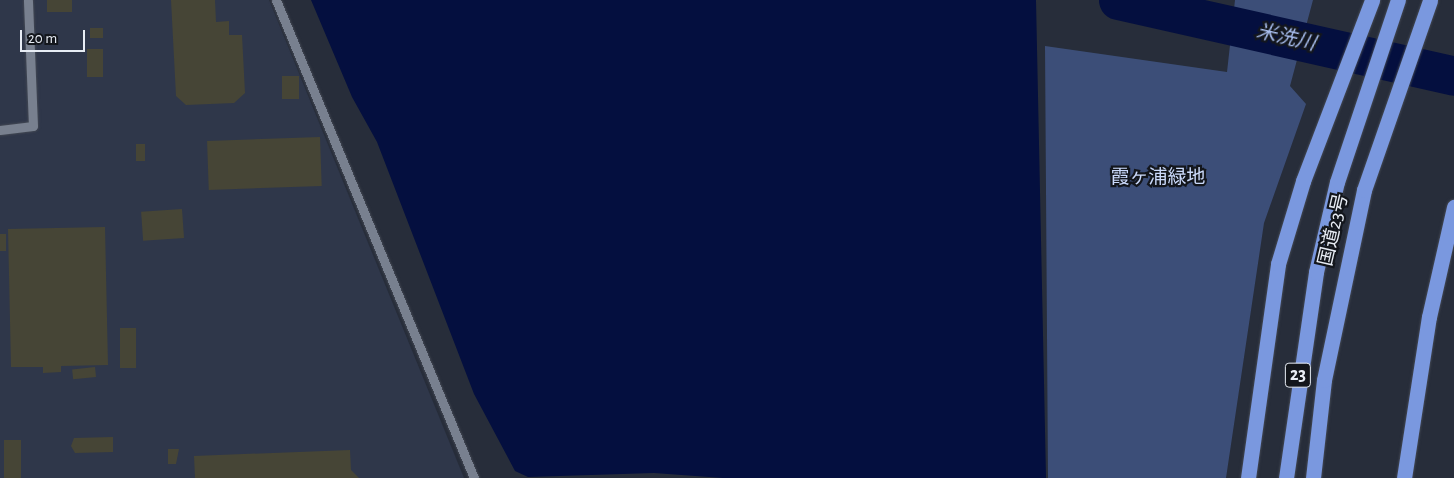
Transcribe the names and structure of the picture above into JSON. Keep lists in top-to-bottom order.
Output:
{
  "streets": {
    "highway": ["国道23号", "23"]
  },
  "water": ["米洗川"],
  "parks": ["霞ヶ浦緑地"],
  "scale_bar": "20 m"
}
